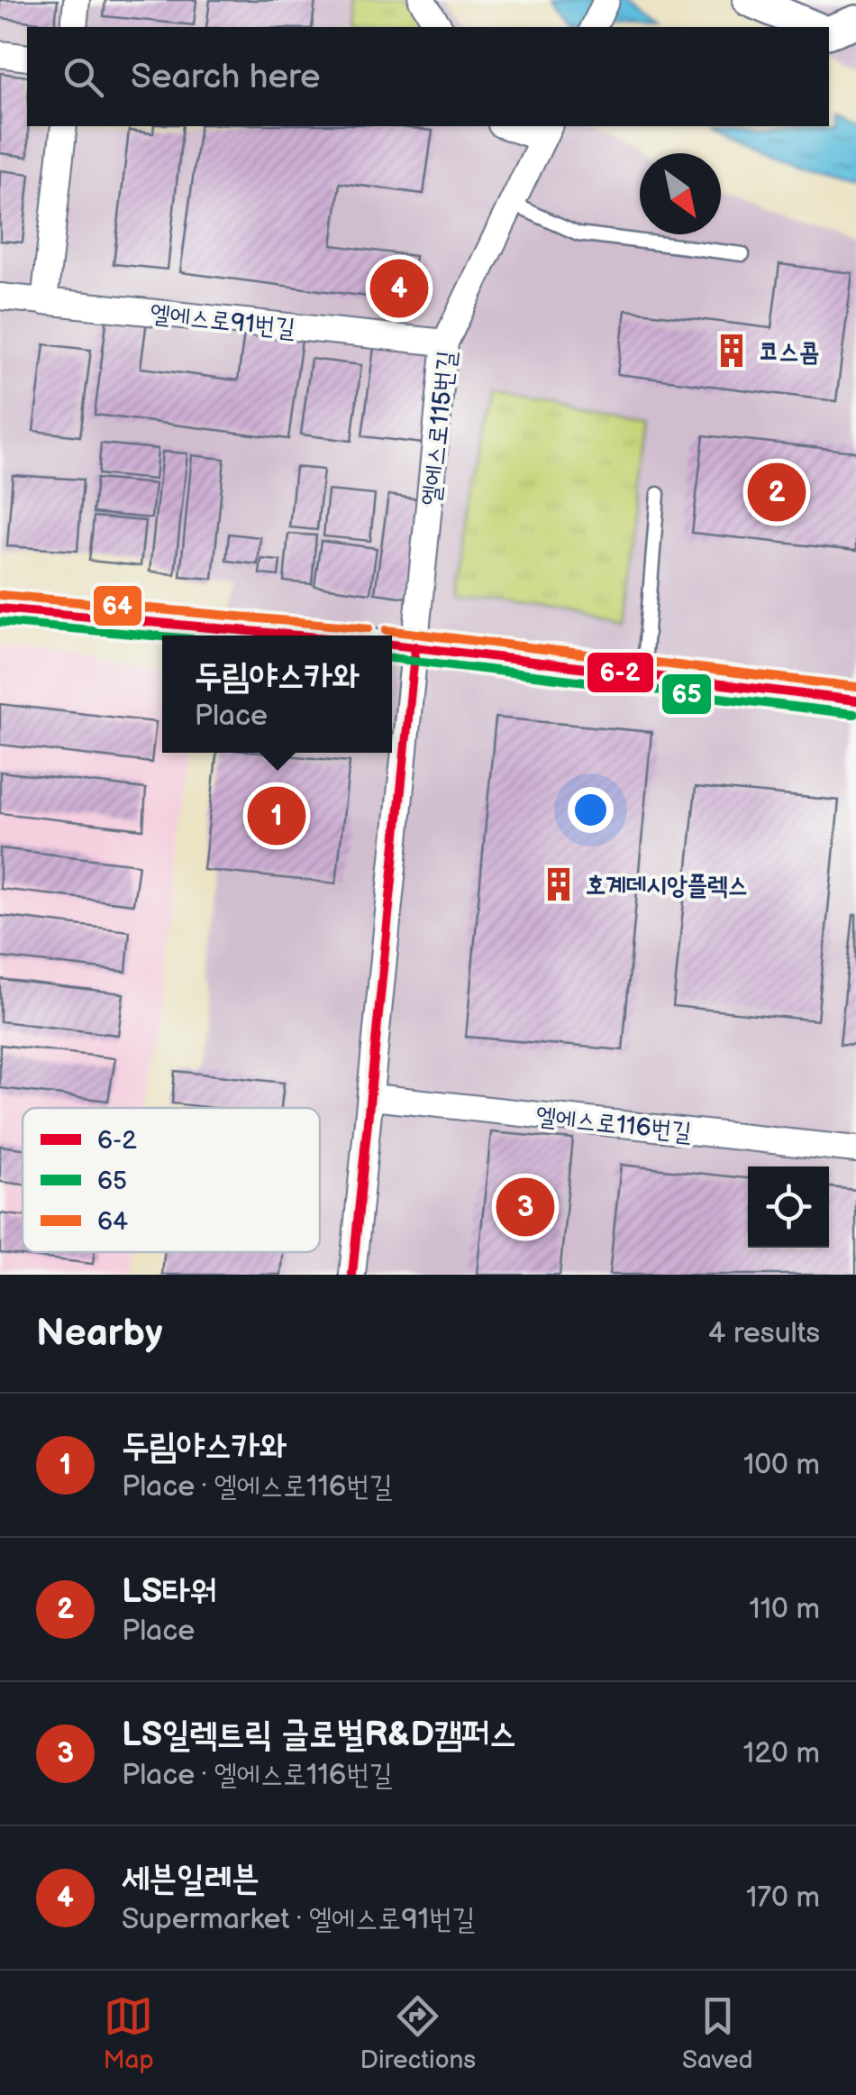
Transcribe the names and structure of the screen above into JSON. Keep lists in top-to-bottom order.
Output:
{
  "streets": {
    "street": ["엘에스로91번길", "엘에스로115번길", "엘에스로116번길"]
  },
  "crossings": [
    ["엘에스로91번길", "엘에스로115번길"]
  ],
  "places": {
    "building": ["코스콤", "호계데시앙플렉스"]
  },
  "lines": ["transit line 64", "transit line 6-2", "transit line 65"],
  "legend": ["6-2", "65", "64"],
  "north": "bottom right",
  "page": {
    "search": "Search here",
    "pins": [
      "4",
      "2",
      "1",
      "3"
    ],
    "popup": ["두림야스카와", "Place"],
    "heading": ["Nearby", "4 results"],
    "list": [
      {
        "mark": "1",
        "name": "두림야스카와",
        "note": "Place · 엘에스로116번길",
        "value": "100 m"
      },
      {
        "mark": "2",
        "name": "LS타워",
        "note": "Place",
        "value": "110 m"
      },
      {
        "mark": "3",
        "name": "LS일렉트릭 글로벌R&D캠퍼스",
        "note": "Place · 엘에스로116번길",
        "value": "120 m"
      },
      {
        "mark": "4",
        "name": "세븐일레븐",
        "note": "Supermarket · 엘에스로91번길",
        "value": "170 m"
      }
    ],
    "nav": ["Map", "Directions", "Saved"]
  }
}
